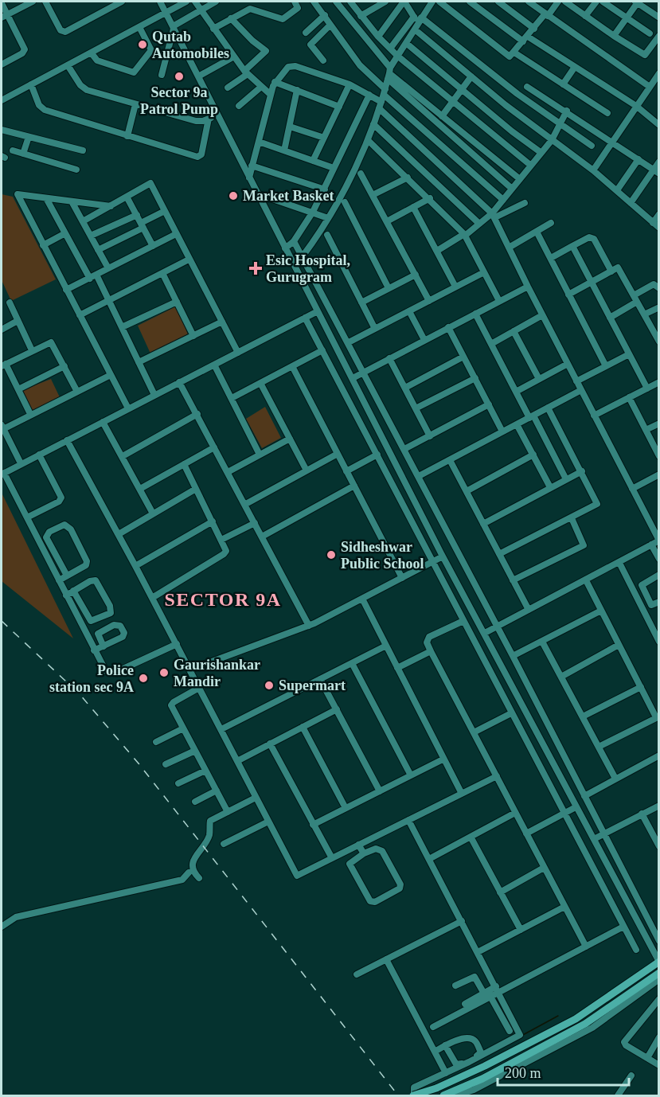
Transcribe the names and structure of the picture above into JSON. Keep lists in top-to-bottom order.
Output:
{
  "districts": ["SECTOR 9A"],
  "places": {
    "other": [
      "Qutab Automobiles",
      "Sector 9a Patrol Pump",
      "Market Basket",
      "Sidheshwar Public School",
      "Gaurishankar Mandir",
      "Police station sec 9A",
      "Supermart"
    ],
    "health": ["Esic Hospital, Gurugram"]
  },
  "scale_bar": "200 m"
}
